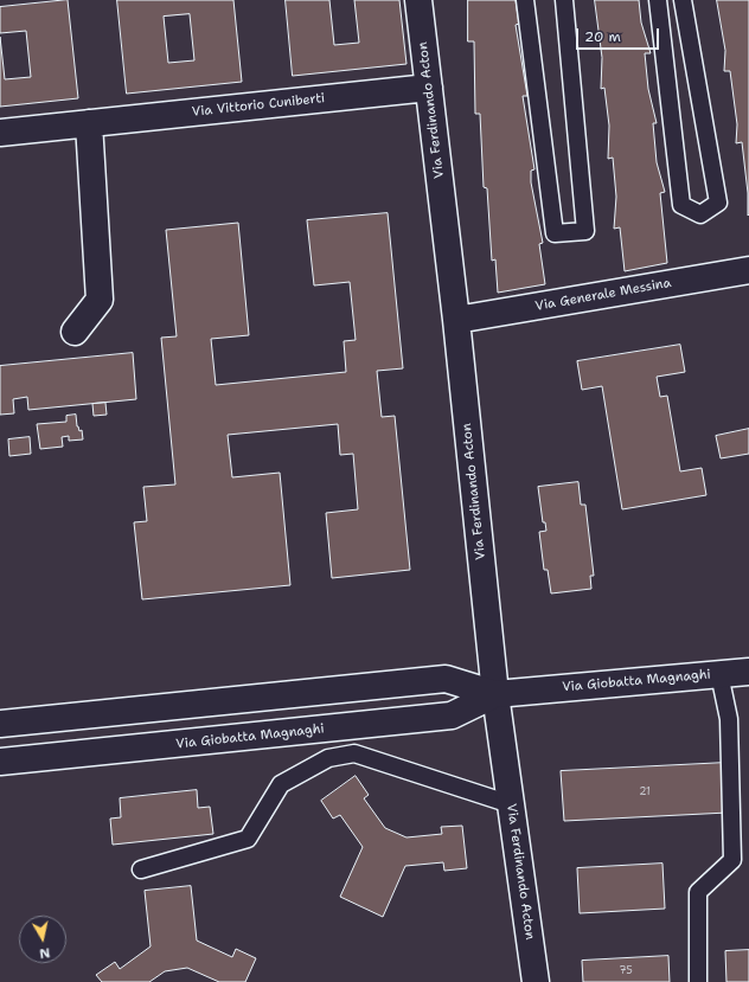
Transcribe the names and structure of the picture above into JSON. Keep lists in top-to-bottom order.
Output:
{
  "streets": {
    "street": [
      "Via Vittorio Cuniberti",
      "Via Ferdinando Acton",
      "Via Generale Messina",
      "Via Giobatta Magnaghi"
    ]
  },
  "crossings": [
    ["Via Vittorio Cuniberti", "Via Ferdinando Acton"],
    ["Via Ferdinando Acton", "Via Generale Messina"],
    ["Via Ferdinando Acton", "Via Giobatta Magnaghi"]
  ],
  "house_numbers": ["21", "75"],
  "scale_bar": "20 m",
  "north": "bottom"
}
